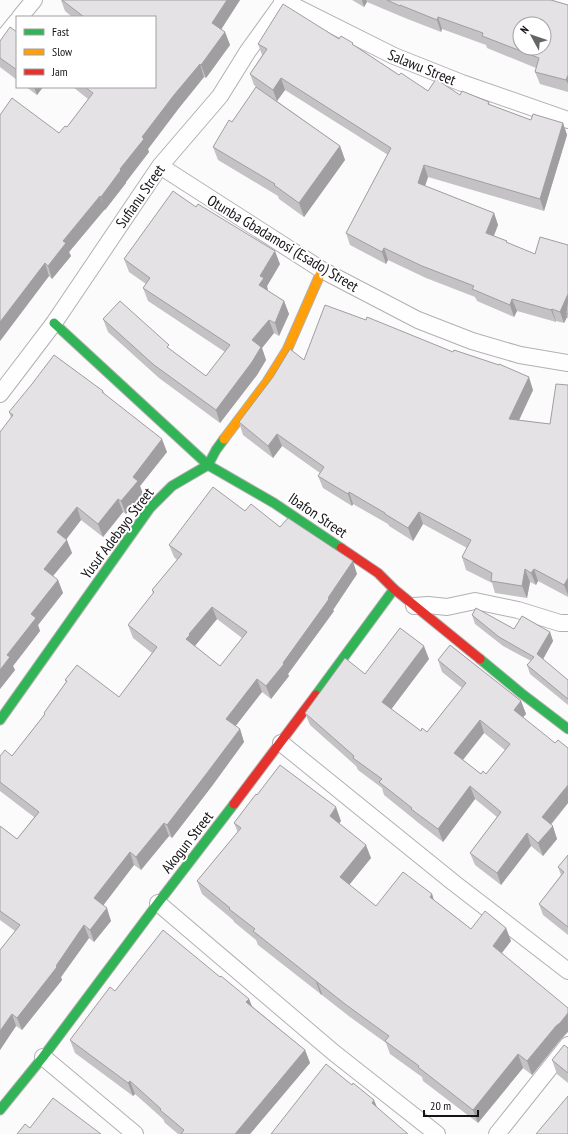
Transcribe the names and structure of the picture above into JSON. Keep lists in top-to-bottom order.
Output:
{
  "streets": {
    "street": [
      "Salawu Street",
      "Sufianu Street",
      "Otunba Gbadamosi (Esado) Street",
      "Ibafon Street",
      "Yusuf Adebayo Street",
      "Akogun Street"
    ]
  },
  "crossings": [
    ["Salawu Street", "Sufianu Street"],
    ["Sufianu Street", "Otunba Gbadamosi (Esado) Street"],
    ["Sufianu Street", "Ibafon Street"],
    ["Ibafon Street", "Yusuf Adebayo Street"],
    ["Ibafon Street", "Akogun Street"]
  ],
  "legend": ["Fast", "Slow", "Jam"],
  "scale_bar": "20 m",
  "north": "top left"
}
